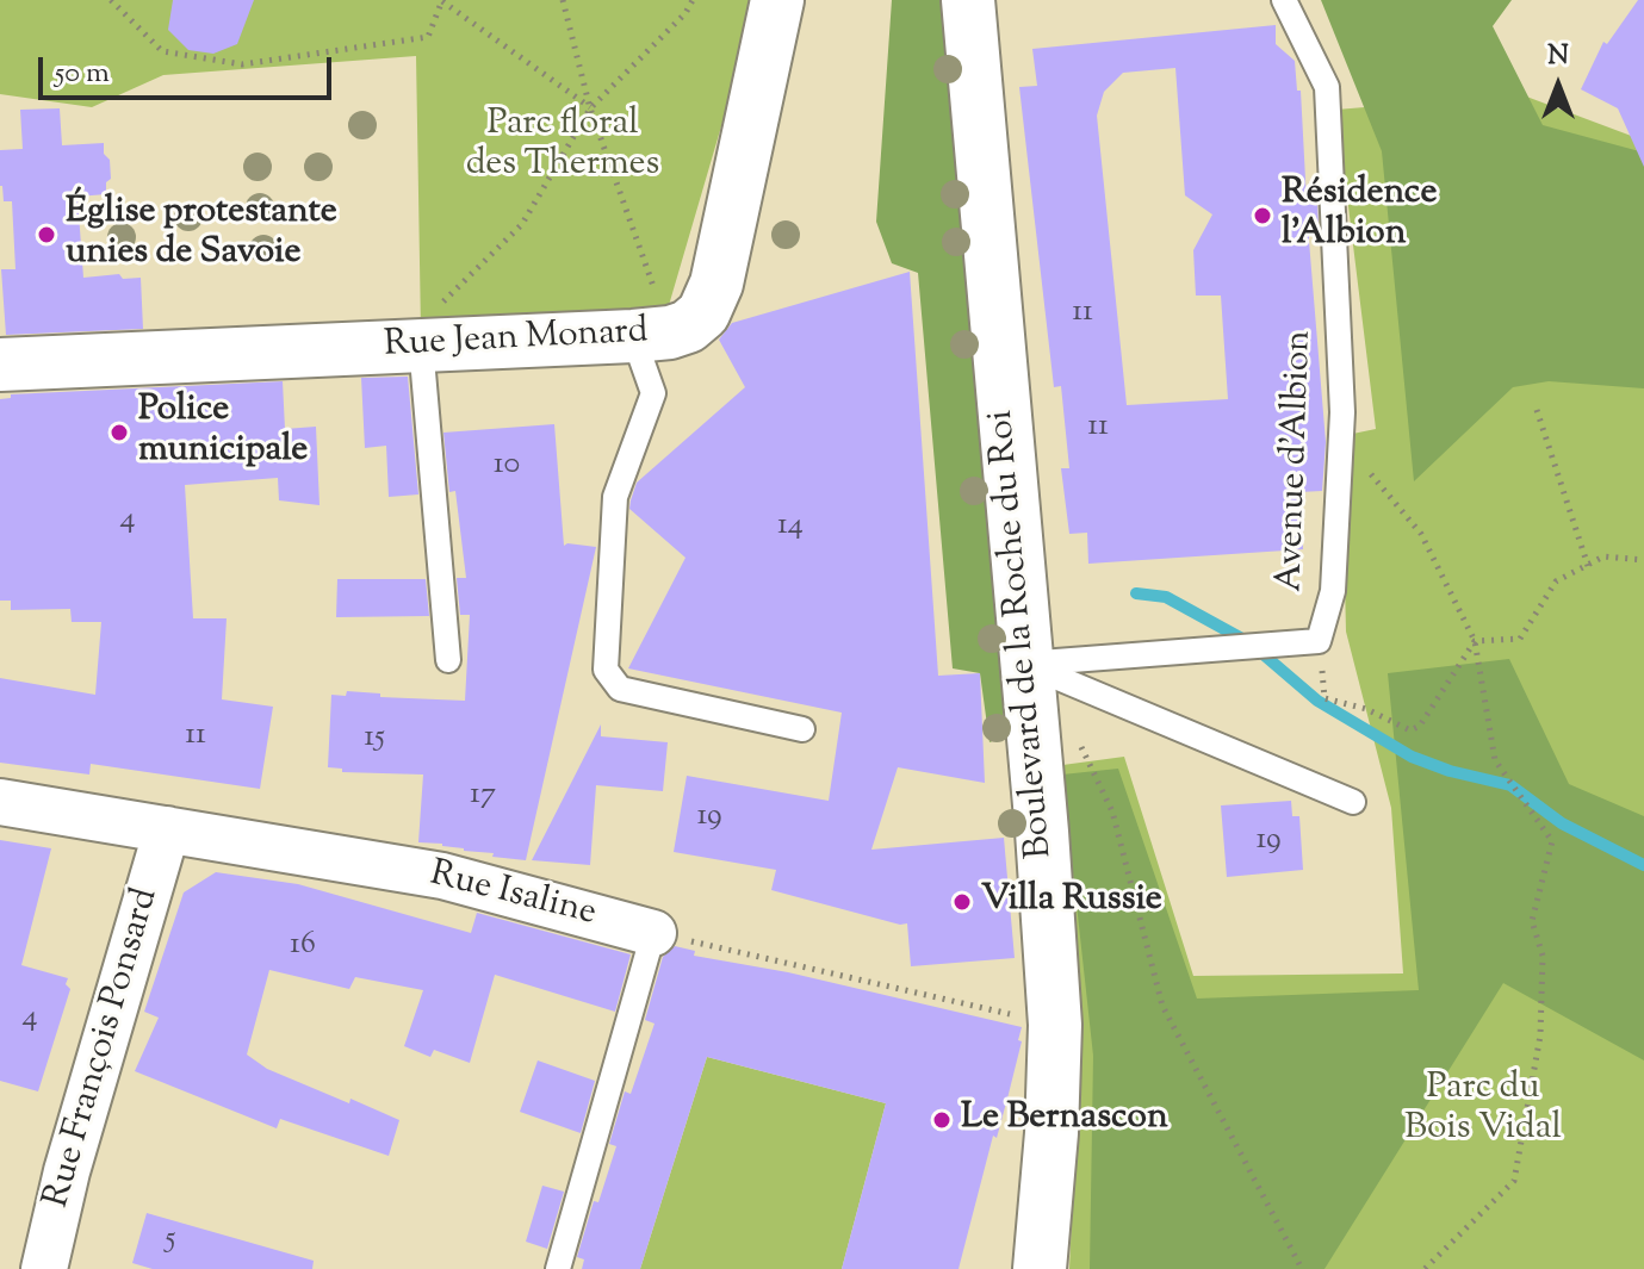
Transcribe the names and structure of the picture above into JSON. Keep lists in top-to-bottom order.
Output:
{
  "streets": {
    "street": [
      "Rue Jean Monard",
      "Boulevard de la Roche du Roi",
      "Rue Isaline",
      "Rue François Ponsard"
    ],
    "lane": ["Avenue d'Albion"]
  },
  "crossings": [
    ["Avenue d'Albion", "Boulevard de la Roche du Roi"],
    ["Rue Isaline", "Rue François Ponsard"]
  ],
  "parks": ["Parc floral des Thermes", "Parc du Bois Vidal"],
  "places": [
    "Résidence l'Albion",
    "Église protestante unies de Savoie",
    "Police municipale",
    "Villa Russie",
    "Le Bernascon"
  ],
  "house_numbers": [
    "11",
    "11",
    "10",
    "4",
    "14",
    "11",
    "15",
    "17",
    "19",
    "19",
    "16",
    "4",
    "5"
  ],
  "scale_bar": "50 m",
  "north": "top"
}
